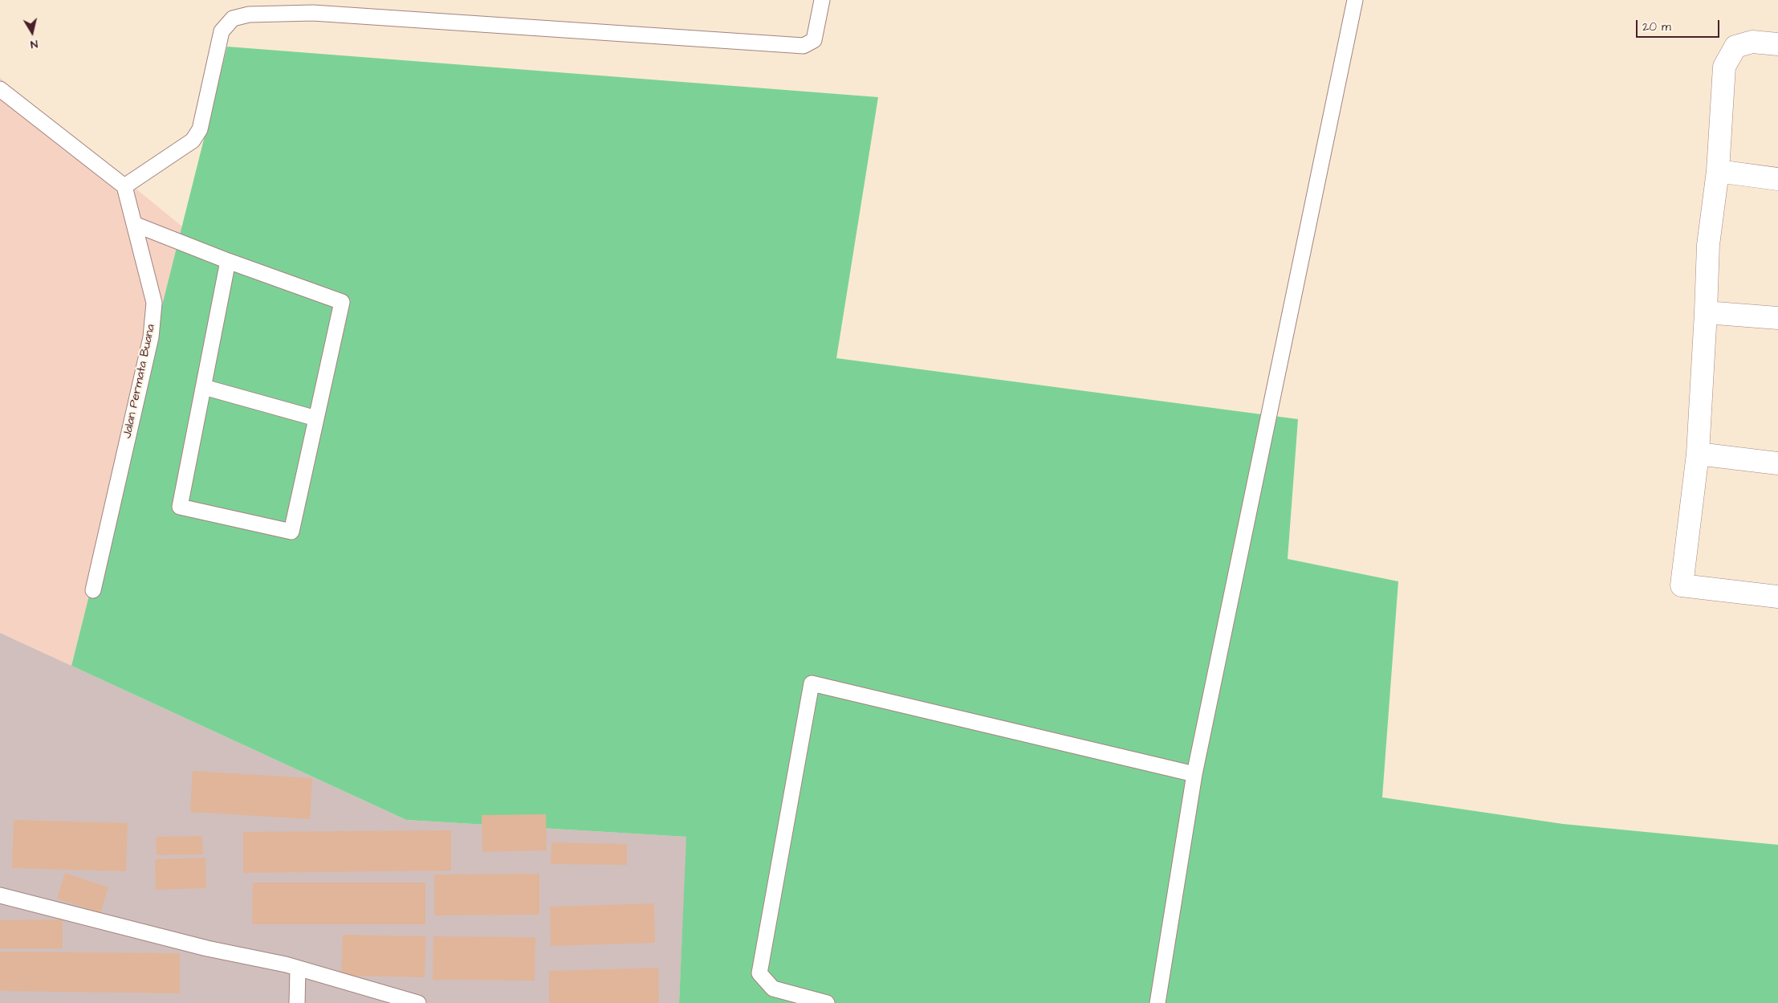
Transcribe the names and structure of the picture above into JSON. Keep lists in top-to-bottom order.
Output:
{
  "streets": {
    "lane": ["Jalan Permata Buana"]
  },
  "scale_bar": "20 m",
  "north": "bottom"
}
